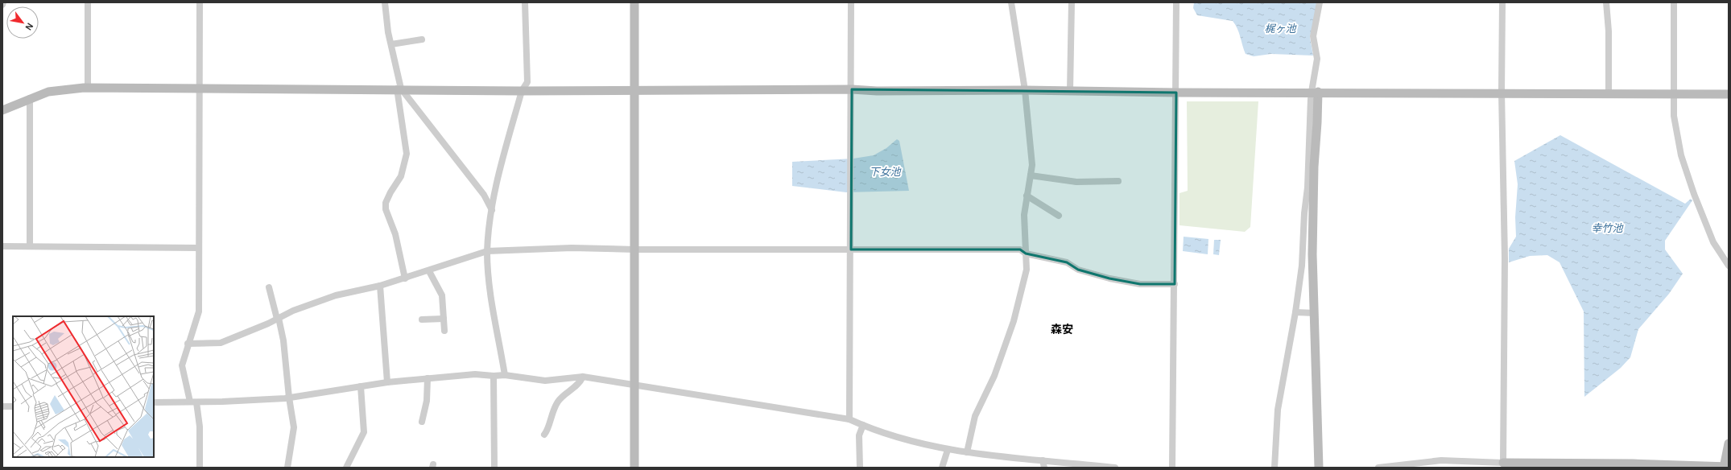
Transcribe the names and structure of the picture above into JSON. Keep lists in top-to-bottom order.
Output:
{
  "districts": ["森安"],
  "water": ["梶ヶ池", "下女池", "幸竹池"],
  "north": "bottom right"
}
